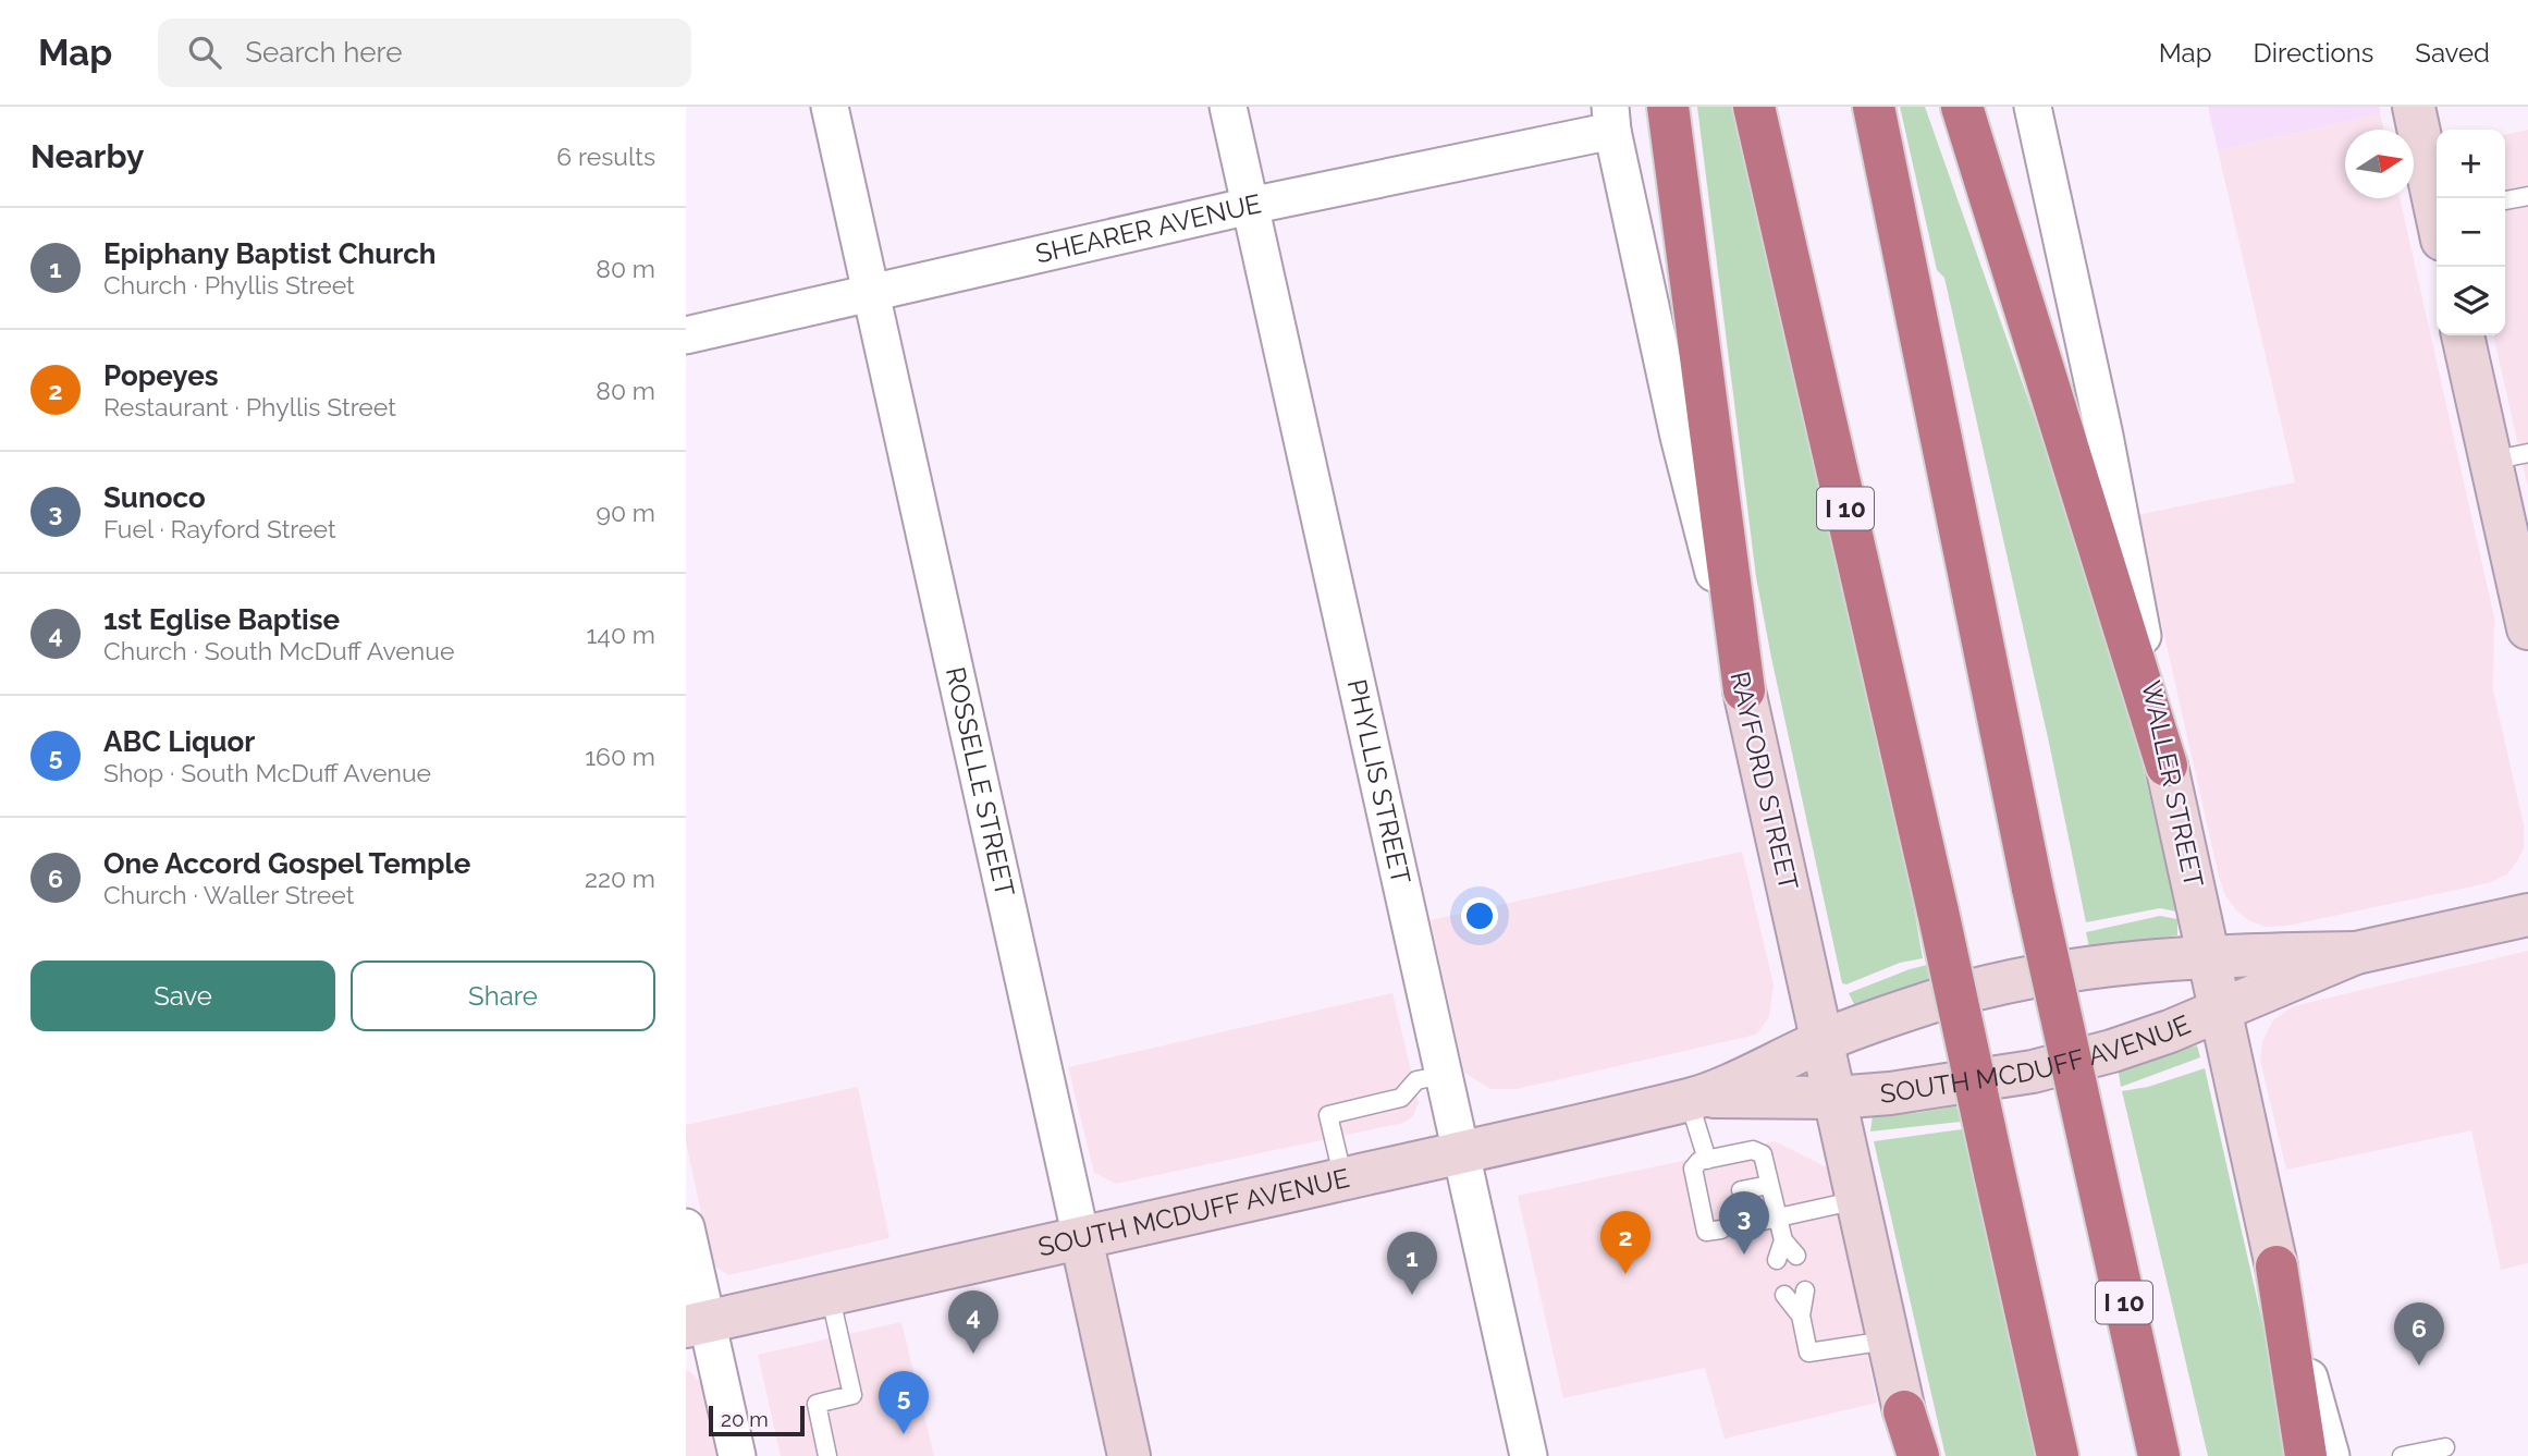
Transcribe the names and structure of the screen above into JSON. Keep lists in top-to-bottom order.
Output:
{
  "streets": {
    "highway": ["I 10"],
    "main road": [
      "RAYFORD STREET",
      "ROSSELLE STREET",
      "WALLER STREET",
      "SOUTH MCDUFF AVENUE"
    ],
    "street": ["SHEARER AVENUE", "PHYLLIS STREET"]
  },
  "crossings": [
    ["SHEARER AVENUE", "PHYLLIS STREET"],
    ["SHEARER AVENUE", "RAYFORD STREET"],
    ["SHEARER AVENUE", "ROSSELLE STREET"],
    ["PHYLLIS STREET", "SOUTH MCDUFF AVENUE"],
    ["RAYFORD STREET", "SOUTH MCDUFF AVENUE"],
    ["ROSSELLE STREET", "SOUTH MCDUFF AVENUE"],
    ["WALLER STREET", "SOUTH MCDUFF AVENUE"]
  ],
  "scale_bar": "20 m",
  "north": "right",
  "page": {
    "header": "Map",
    "search": "Search here",
    "nav": ["Map", "Directions", "Saved"],
    "heading": ["Nearby", "6 results"],
    "map_buttons": ["+", "−"],
    "list": [
      {
        "mark": "1",
        "name": "Epiphany Baptist Church",
        "note": "Church · Phyllis Street",
        "value": "80 m"
      },
      {
        "mark": "2",
        "name": "Popeyes",
        "note": "Restaurant · Phyllis Street",
        "value": "80 m"
      },
      {
        "mark": "3",
        "name": "Sunoco",
        "note": "Fuel · Rayford Street",
        "value": "90 m"
      },
      {
        "mark": "4",
        "name": "1st Eglise Baptise",
        "note": "Church · South McDuff Avenue",
        "value": "140 m"
      },
      {
        "mark": "5",
        "name": "ABC Liquor",
        "note": "Shop · South McDuff Avenue",
        "value": "160 m"
      },
      {
        "mark": "6",
        "name": "One Accord Gospel Temple",
        "note": "Church · Waller Street",
        "value": "220 m"
      }
    ],
    "buttons": ["Save", "Share"],
    "pins": [
      "3",
      "2",
      "1",
      "4",
      "6",
      "5"
    ],
    "scale": "20 m"
  }
}
